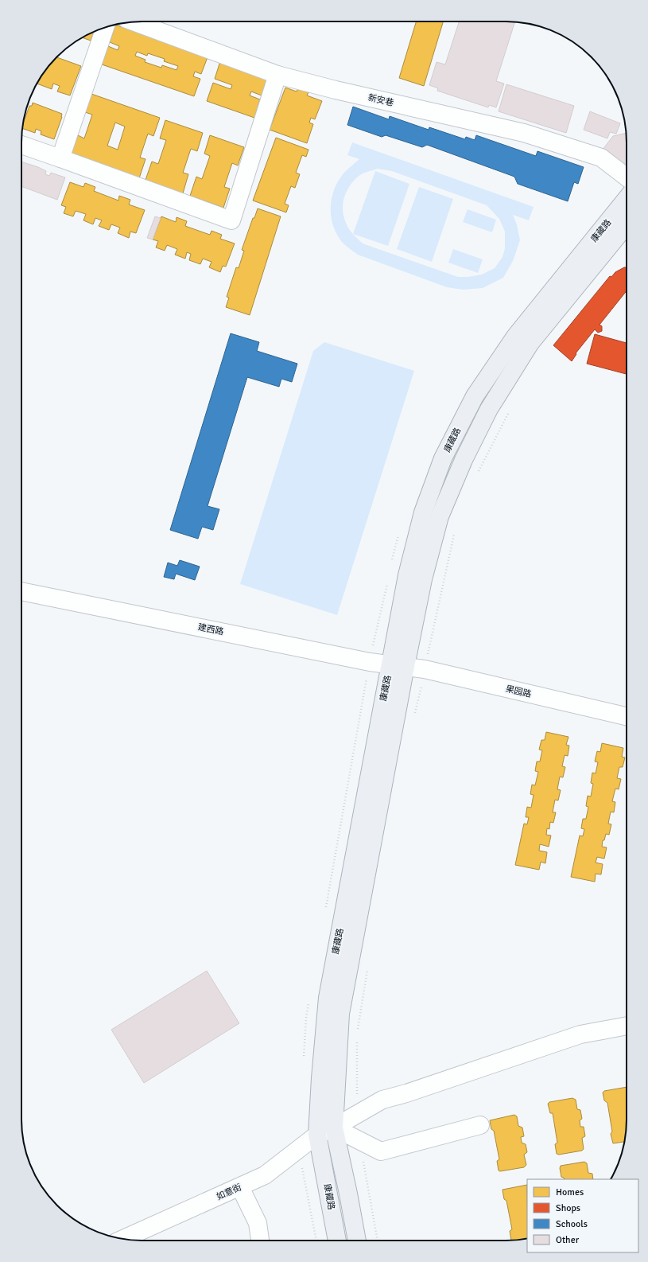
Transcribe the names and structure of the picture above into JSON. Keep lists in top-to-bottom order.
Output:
{
  "streets": {
    "main road": ["康藏路"],
    "street": [
      "新安巷",
      "建西路",
      "果园路",
      "如意街"
    ]
  },
  "crossings": [
    ["康藏路", "建西路"],
    ["康藏路", "果园路"],
    ["康藏路", "如意街"],
    ["建西路", "果园路"]
  ],
  "legend": [
    "Homes",
    "Shops",
    "Schools",
    "Other"
  ]
}
